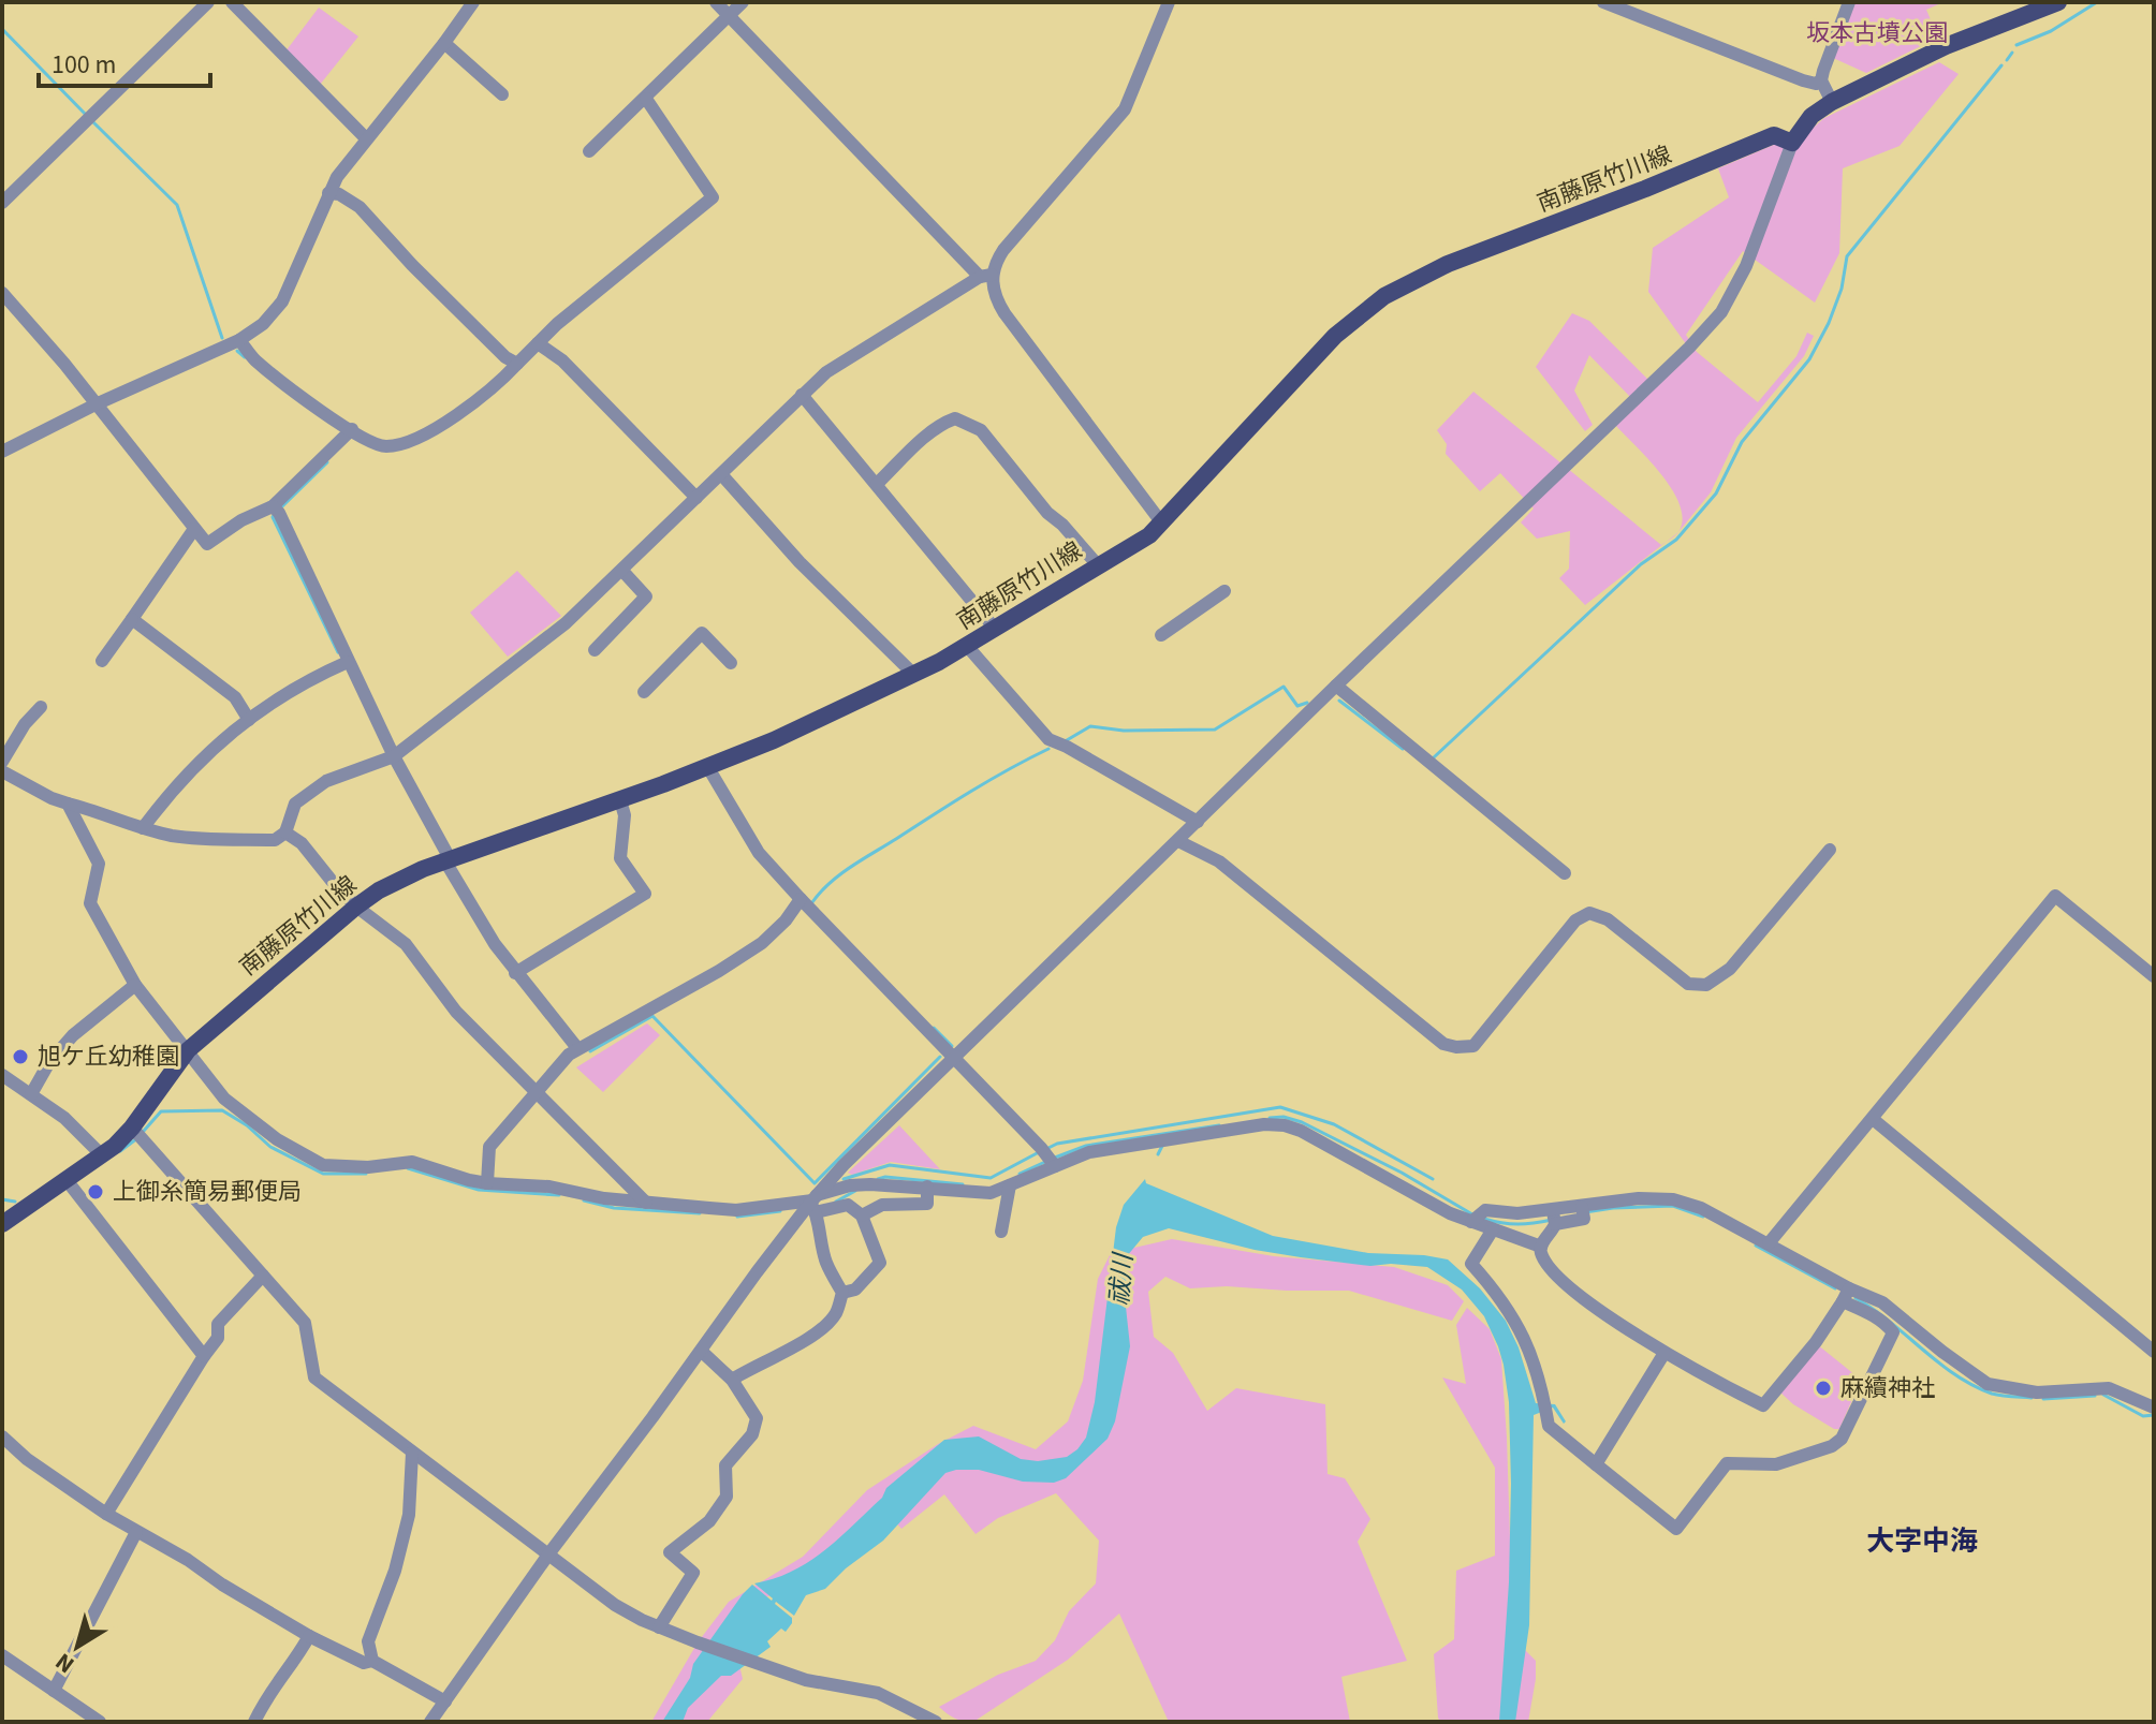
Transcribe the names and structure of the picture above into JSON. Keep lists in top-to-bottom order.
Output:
{
  "streets": {
    "main road": ["南藤原竹川線"]
  },
  "districts": ["大字中海"],
  "water": ["祓川"],
  "parks": ["坂本古墳公園"],
  "places": ["旭ケ丘幼稚園", "上御糸簡易郵便局", "麻續神社"],
  "scale_bar": "100 m",
  "north": "bottom left"
}
